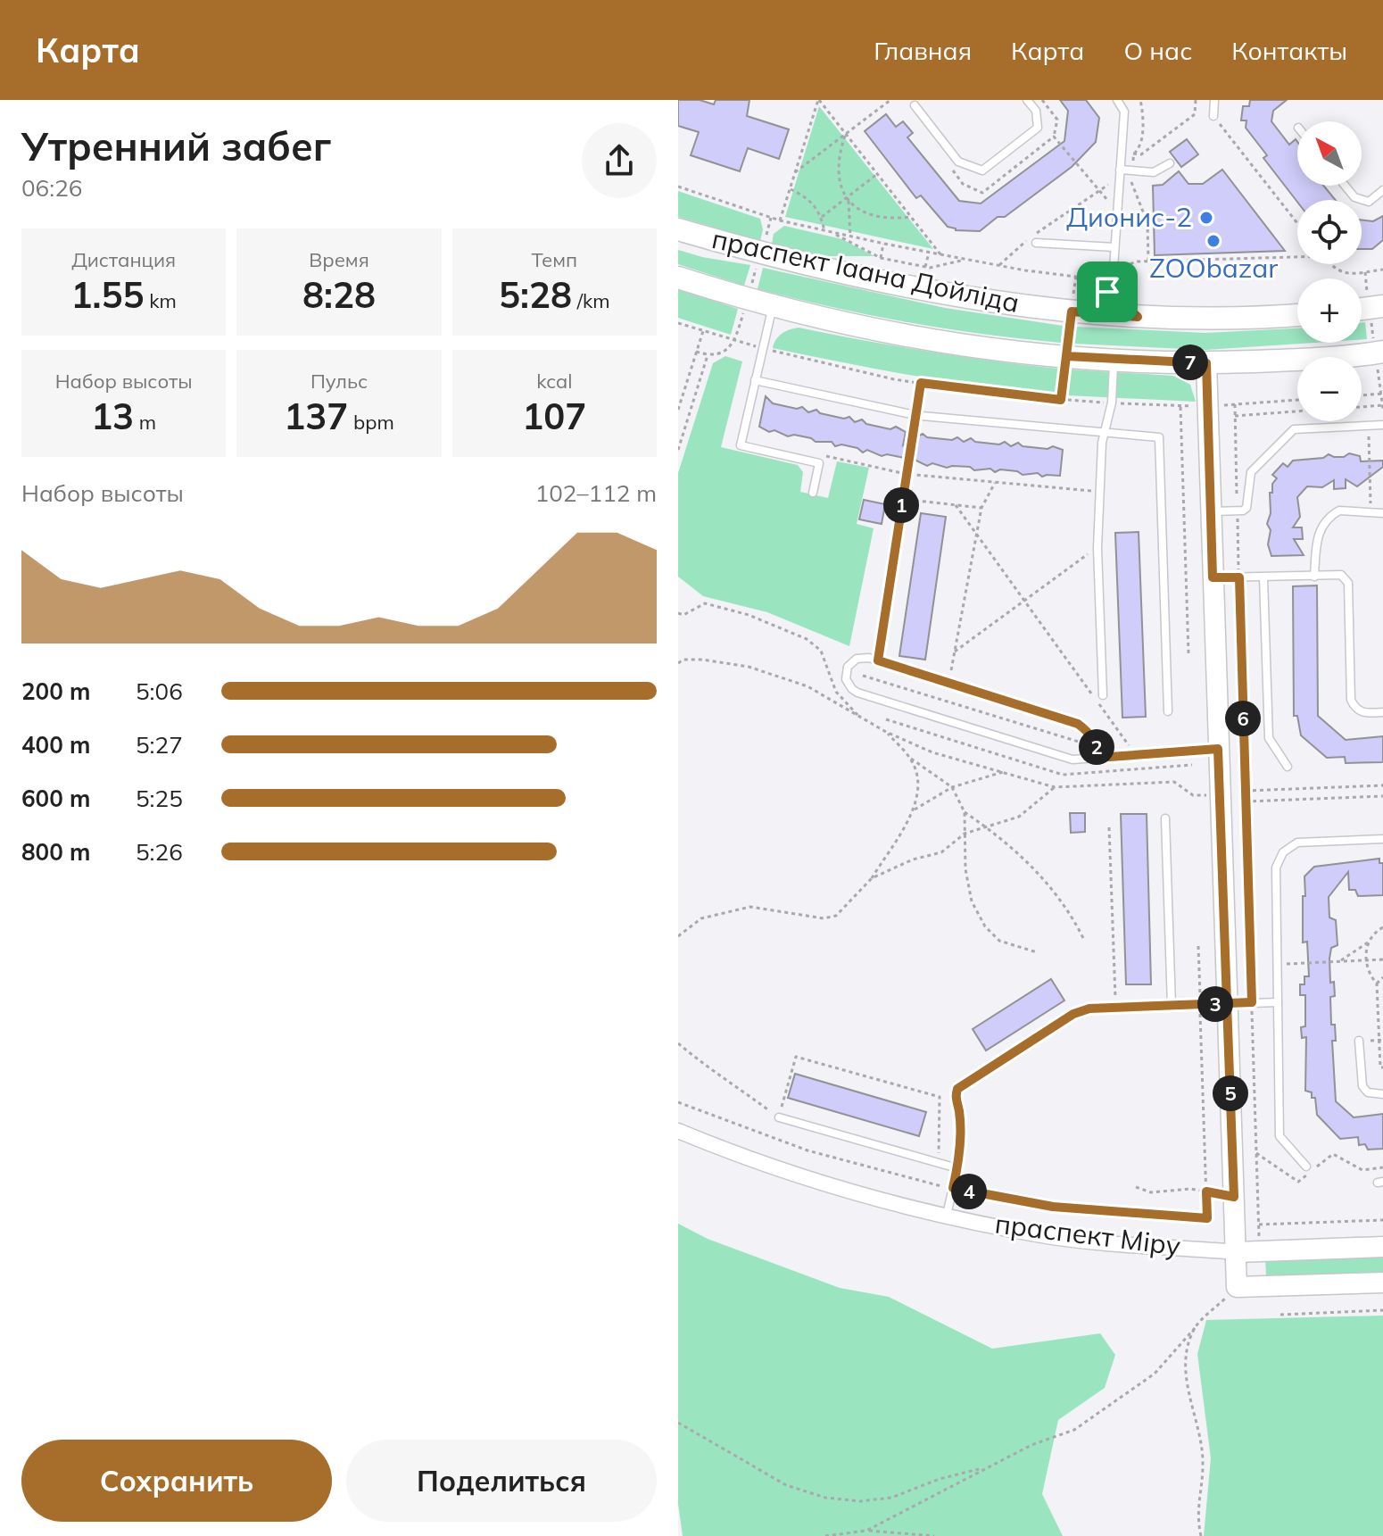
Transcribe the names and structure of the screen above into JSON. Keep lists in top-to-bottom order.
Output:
{
  "streets": {
    "main road": ["праспект Іаана Дойліда"],
    "street": ["праспект Міру"]
  },
  "places": ["Дионис-2", "ZOObazar"],
  "north": "top left",
  "page": {
    "header": "Карта",
    "nav": [
      "Главная",
      "Карта",
      "О нас",
      "Контакты"
    ],
    "heading": ["Утренний забег", "06:26"],
    "map_buttons": ["+", "−"],
    "stats": [
      ["Дистанция", "1.55 km"],
      ["Время", "8:28"],
      ["Темп", "5:28 /km"],
      ["Набор высоты", "13 m"],
      ["Пульс", "137 bpm"],
      ["kcal", "107"]
    ],
    "pins": [
      "7",
      "1",
      "6",
      "2",
      "3",
      "5",
      "4"
    ],
    "chart": ["Набор высоты", "102–112 m"],
    "list": [
      {
        "name": "200 m",
        "note": "5:06"
      },
      {
        "name": "400 m",
        "note": "5:27"
      },
      {
        "name": "600 m",
        "note": "5:25"
      },
      {
        "name": "800 m",
        "note": "5:26"
      }
    ],
    "buttons": ["Сохранить", "Поделиться"]
  }
}
